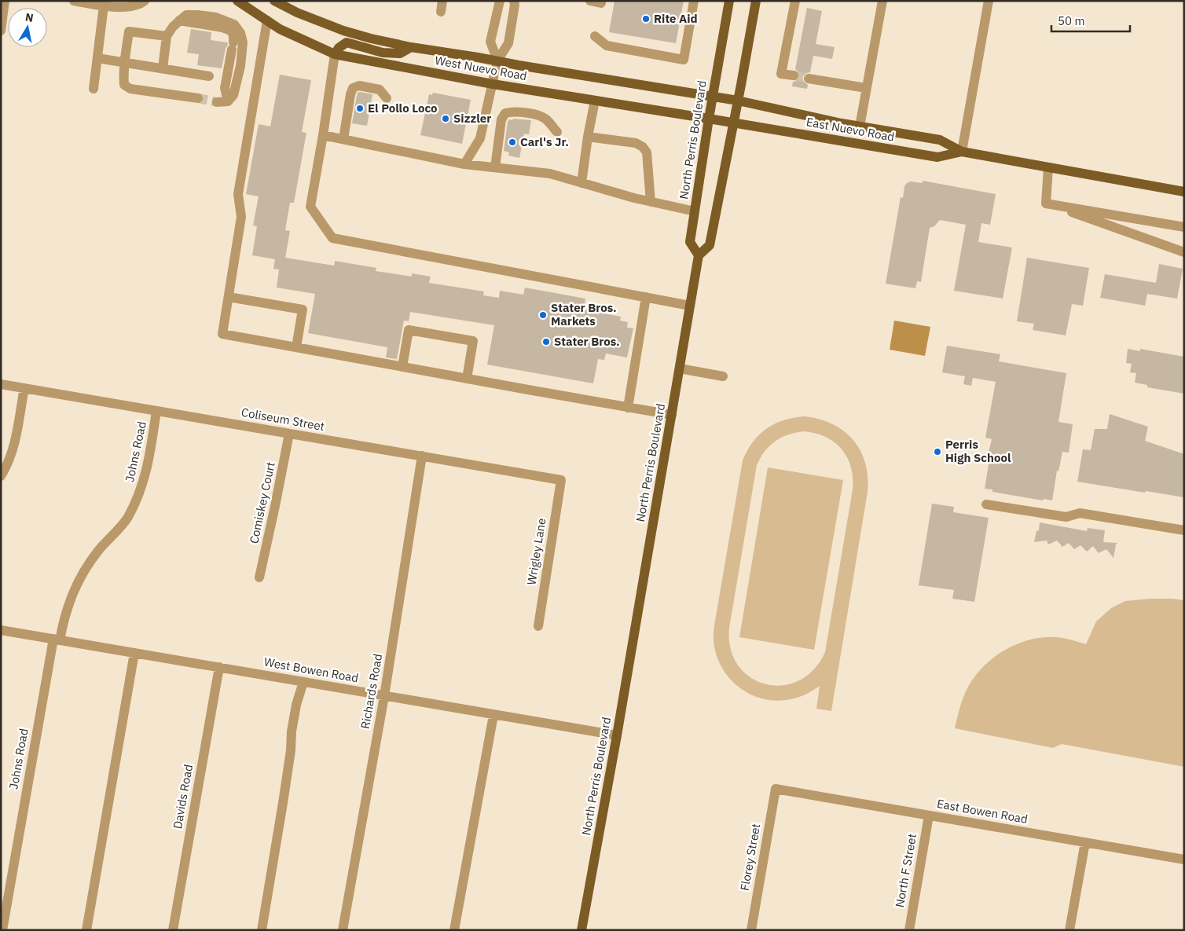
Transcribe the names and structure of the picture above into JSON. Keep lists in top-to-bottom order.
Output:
{
  "streets": {
    "main road": ["West Nuevo Road", "East Nuevo Road", "North Perris Boulevard"],
    "street": [
      "Coliseum Street",
      "Johns Road",
      "Comiskey Court",
      "Wrigley Lane",
      "West Bowen Road",
      "Richards Road",
      "Davids Road",
      "East Bowen Road",
      "Florey Street",
      "North F Street"
    ]
  },
  "crossings": [
    ["West Nuevo Road", "East Nuevo Road"],
    ["West Nuevo Road", "North Perris Boulevard"],
    ["North Perris Boulevard", "West Bowen Road"],
    ["Coliseum Street", "Johns Road"],
    ["Coliseum Street", "Comiskey Court"],
    ["Coliseum Street", "Wrigley Lane"],
    ["Coliseum Street", "Richards Road"],
    ["Johns Road", "West Bowen Road"],
    ["West Bowen Road", "Richards Road"],
    ["West Bowen Road", "Davids Road"],
    ["East Bowen Road", "Florey Street"],
    ["East Bowen Road", "North F Street"]
  ],
  "places": [
    "Rite Aid",
    "El Pollo Loco",
    "Sizzler",
    "Carl's Jr.",
    "Stater Bros. Markets",
    "Stater Bros.",
    "Perris High School"
  ],
  "scale_bar": "50 m",
  "north": "top"
}
